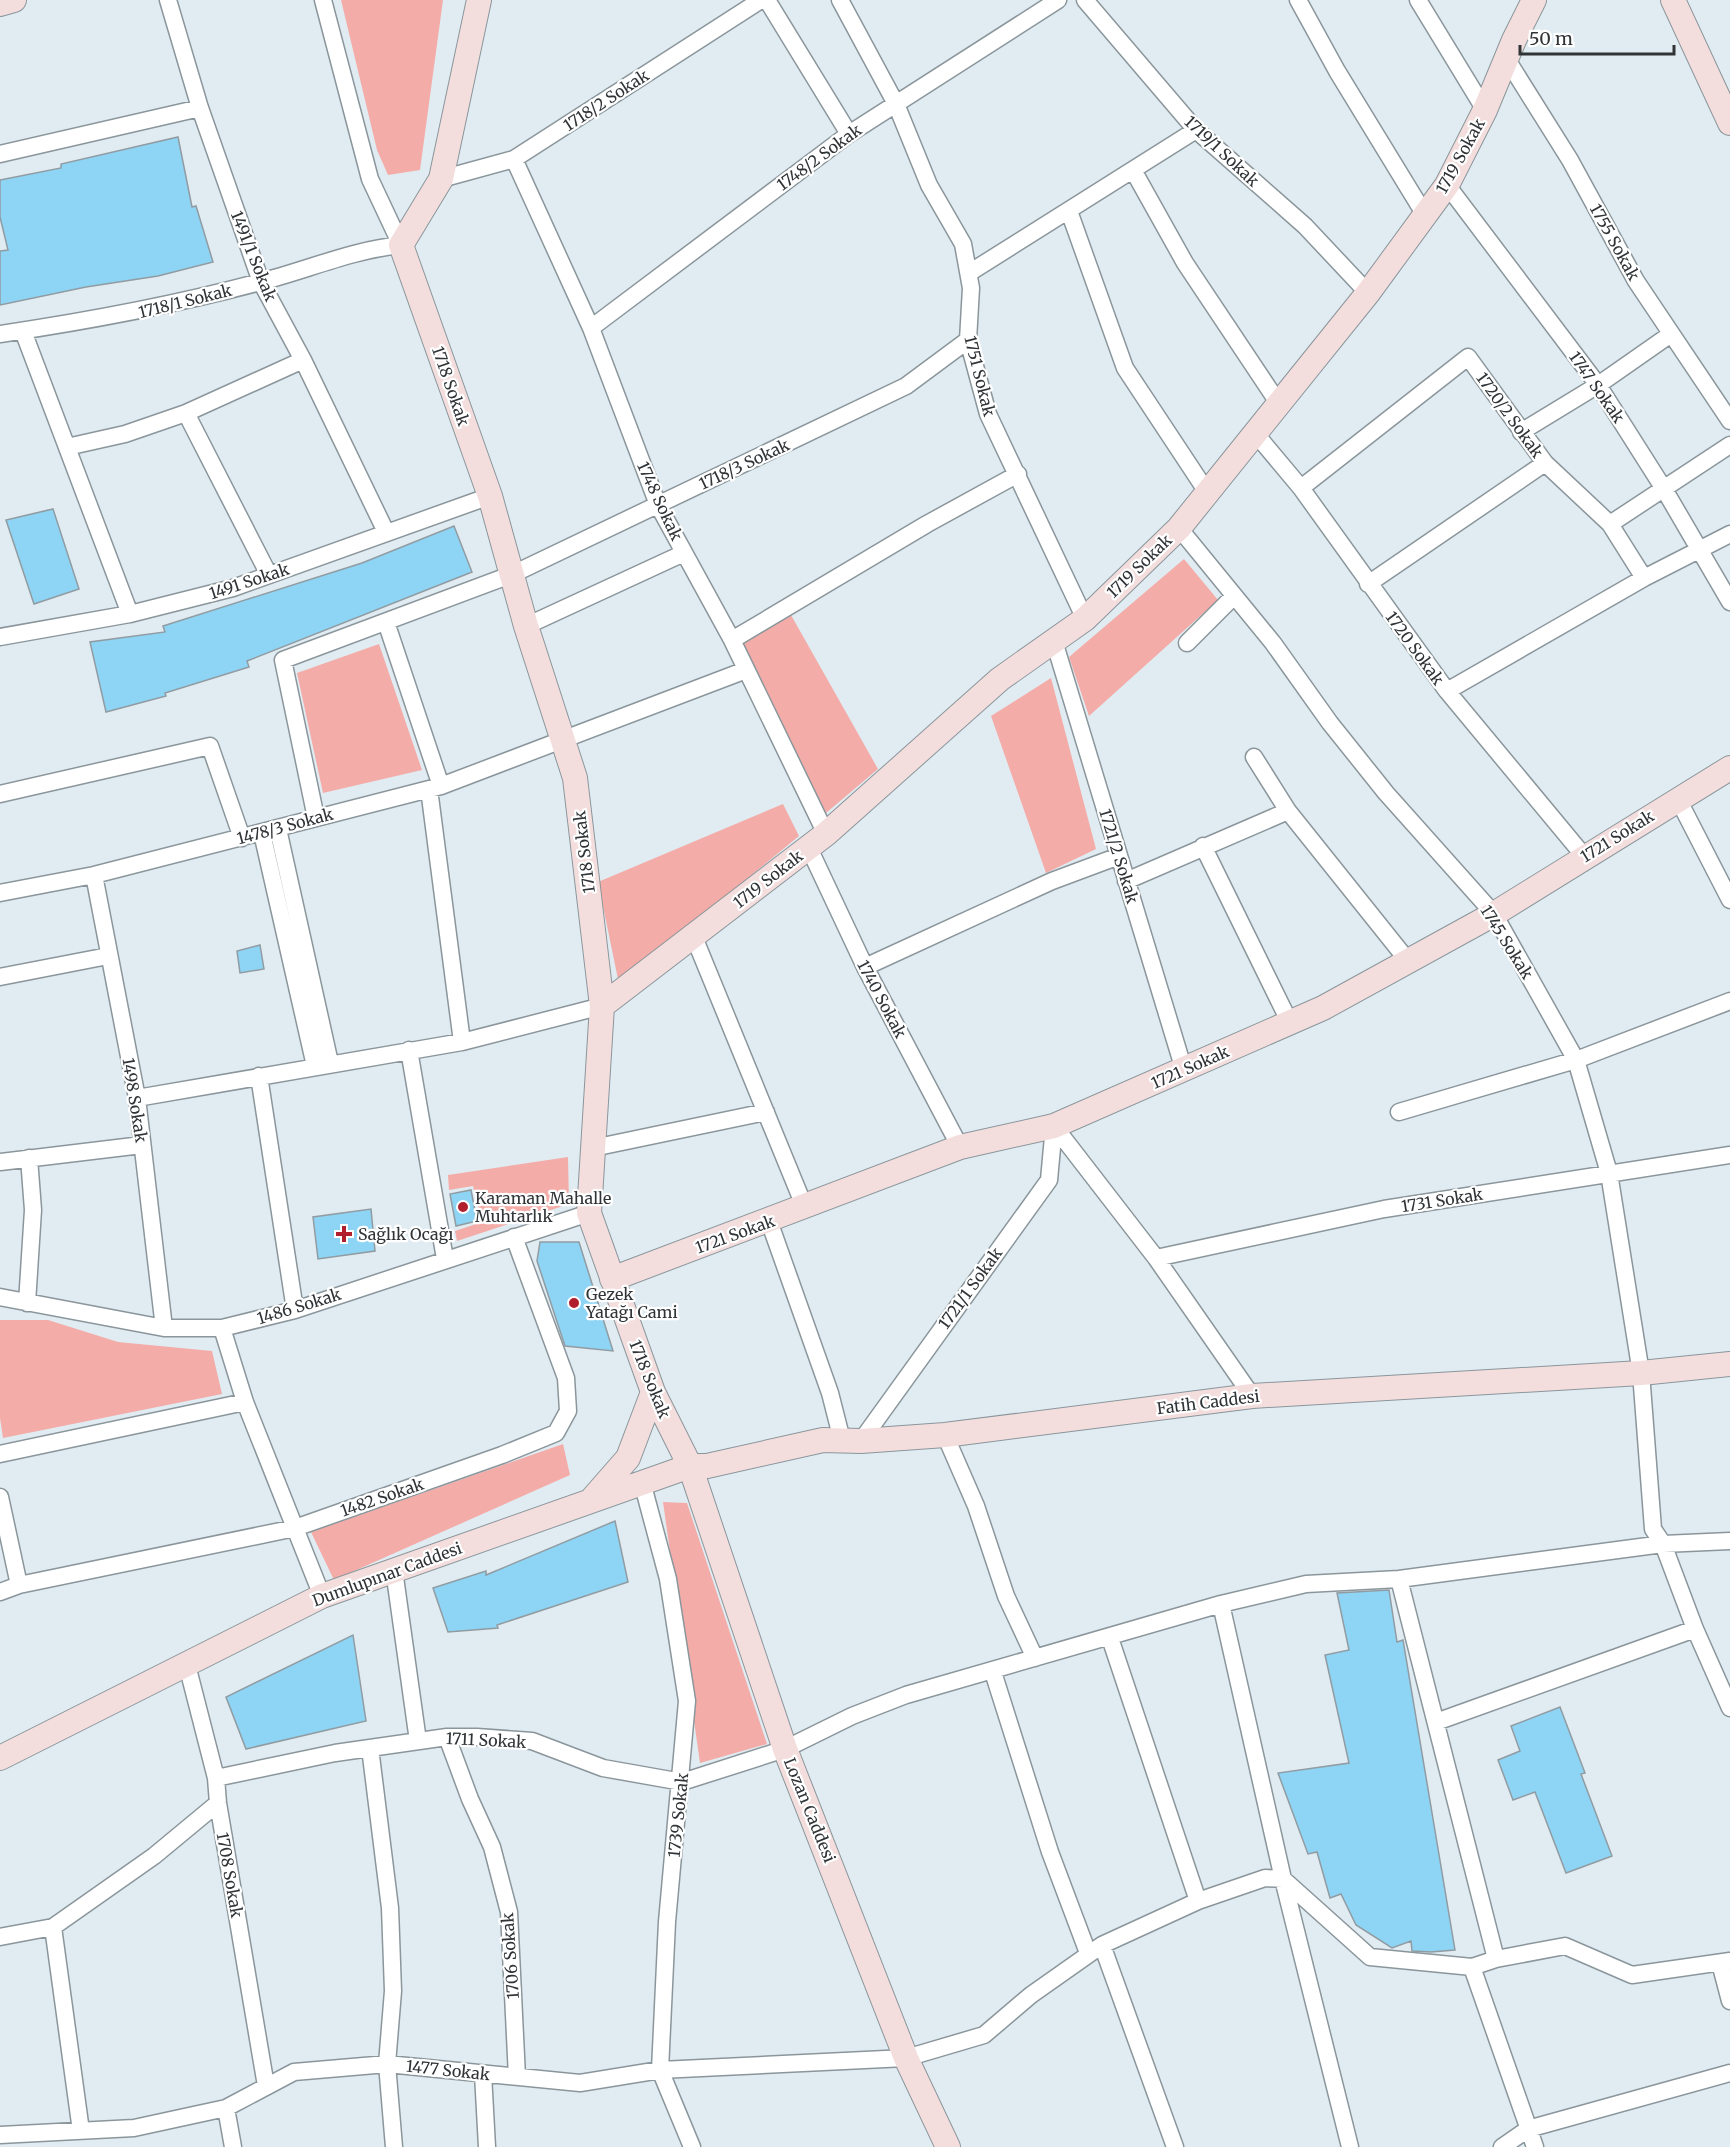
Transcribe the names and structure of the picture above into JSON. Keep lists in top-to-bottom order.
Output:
{
  "streets": {
    "street": [
      "1718/2 Sokak",
      "1719/1 Sokak",
      "1719 Sokak",
      "1748/2 Sokak",
      "1755 Sokak",
      "1491/1 Sokak",
      "1718/1 Sokak",
      "1751 Sokak",
      "1718 Sokak",
      "1747 Sokak",
      "1720/2 Sokak",
      "1718/3 Sokak",
      "1748 Sokak",
      "1491 Sokak",
      "1720 Sokak",
      "1478/3 Sokak",
      "1721 Sokak",
      "1721/2 Sokak",
      "1745 Sokak",
      "1740 Sokak",
      "1498 Sokak",
      "1731 Sokak",
      "1721/1 Sokak",
      "1486 Sokak",
      "Fatih Caddesi",
      "1482 Sokak",
      "Dumlupınar Caddesi",
      "1711 Sokak",
      "Lozan Caddesi",
      "1739 Sokak",
      "1708 Sokak",
      "1706 Sokak",
      "1477 Sokak"
    ]
  },
  "crossings": [
    ["1718/2 Sokak", "1748 Sokak"],
    ["1719/1 Sokak", "1719 Sokak"],
    ["1719 Sokak", "1755 Sokak"],
    ["1719 Sokak", "1751 Sokak"],
    ["1719 Sokak", "1718 Sokak"],
    ["1719 Sokak", "1747 Sokak"],
    ["1719 Sokak", "1748 Sokak"],
    ["1719 Sokak", "1720 Sokak"],
    ["1719 Sokak", "1721/2 Sokak"],
    ["1719 Sokak", "1745 Sokak"],
    ["1719 Sokak", "1740 Sokak"],
    ["1748/2 Sokak", "1751 Sokak"],
    ["1748/2 Sokak", "1748 Sokak"],
    ["1491/1 Sokak", "1718/1 Sokak"],
    ["1491/1 Sokak", "1491 Sokak"],
    ["1718/1 Sokak", "1718 Sokak"],
    ["1751 Sokak", "1718/3 Sokak"],
    ["1718 Sokak", "1718/3 Sokak"],
    ["1718 Sokak", "1491 Sokak"],
    ["1718 Sokak", "1478/3 Sokak"],
    ["1718 Sokak", "1721 Sokak"],
    ["1718 Sokak", "1486 Sokak"],
    ["1718 Sokak", "Fatih Caddesi"],
    ["1718 Sokak", "Dumlupınar Caddesi"],
    ["1718 Sokak", "Lozan Caddesi"],
    ["1720/2 Sokak", "1720 Sokak"],
    ["1718/3 Sokak", "1748 Sokak"],
    ["1718/3 Sokak", "1478/3 Sokak"],
    ["1748 Sokak", "1478/3 Sokak"],
    ["1748 Sokak", "1740 Sokak"],
    ["1720 Sokak", "1721 Sokak"],
    ["1478/3 Sokak", "1498 Sokak"],
    ["1721 Sokak", "1721/2 Sokak"],
    ["1721 Sokak", "1745 Sokak"],
    ["1721 Sokak", "1740 Sokak"],
    ["1721 Sokak", "1721/1 Sokak"],
    ["1745 Sokak", "1731 Sokak"],
    ["1745 Sokak", "Fatih Caddesi"],
    ["1745 Sokak", "1711 Sokak"],
    ["1498 Sokak", "1486 Sokak"],
    ["1721/1 Sokak", "Fatih Caddesi"],
    ["1486 Sokak", "1482 Sokak"],
    ["Fatih Caddesi", "Dumlupınar Caddesi"],
    ["Fatih Caddesi", "Lozan Caddesi"],
    ["Dumlupınar Caddesi", "Lozan Caddesi"],
    ["Dumlupınar Caddesi", "1739 Sokak"],
    ["Dumlupınar Caddesi", "1708 Sokak"],
    ["1711 Sokak", "Lozan Caddesi"],
    ["1711 Sokak", "1739 Sokak"],
    ["1711 Sokak", "1708 Sokak"],
    ["1711 Sokak", "1706 Sokak"],
    ["Lozan Caddesi", "1477 Sokak"],
    ["1739 Sokak", "1477 Sokak"],
    ["1708 Sokak", "1477 Sokak"],
    ["1706 Sokak", "1477 Sokak"]
  ],
  "places": {
    "other": ["Karaman Mahalle Muhtarlık", "Gezek Yatağı Cami"],
    "health": ["Sağlık Ocağı"]
  },
  "scale_bar": "50 m"
}
